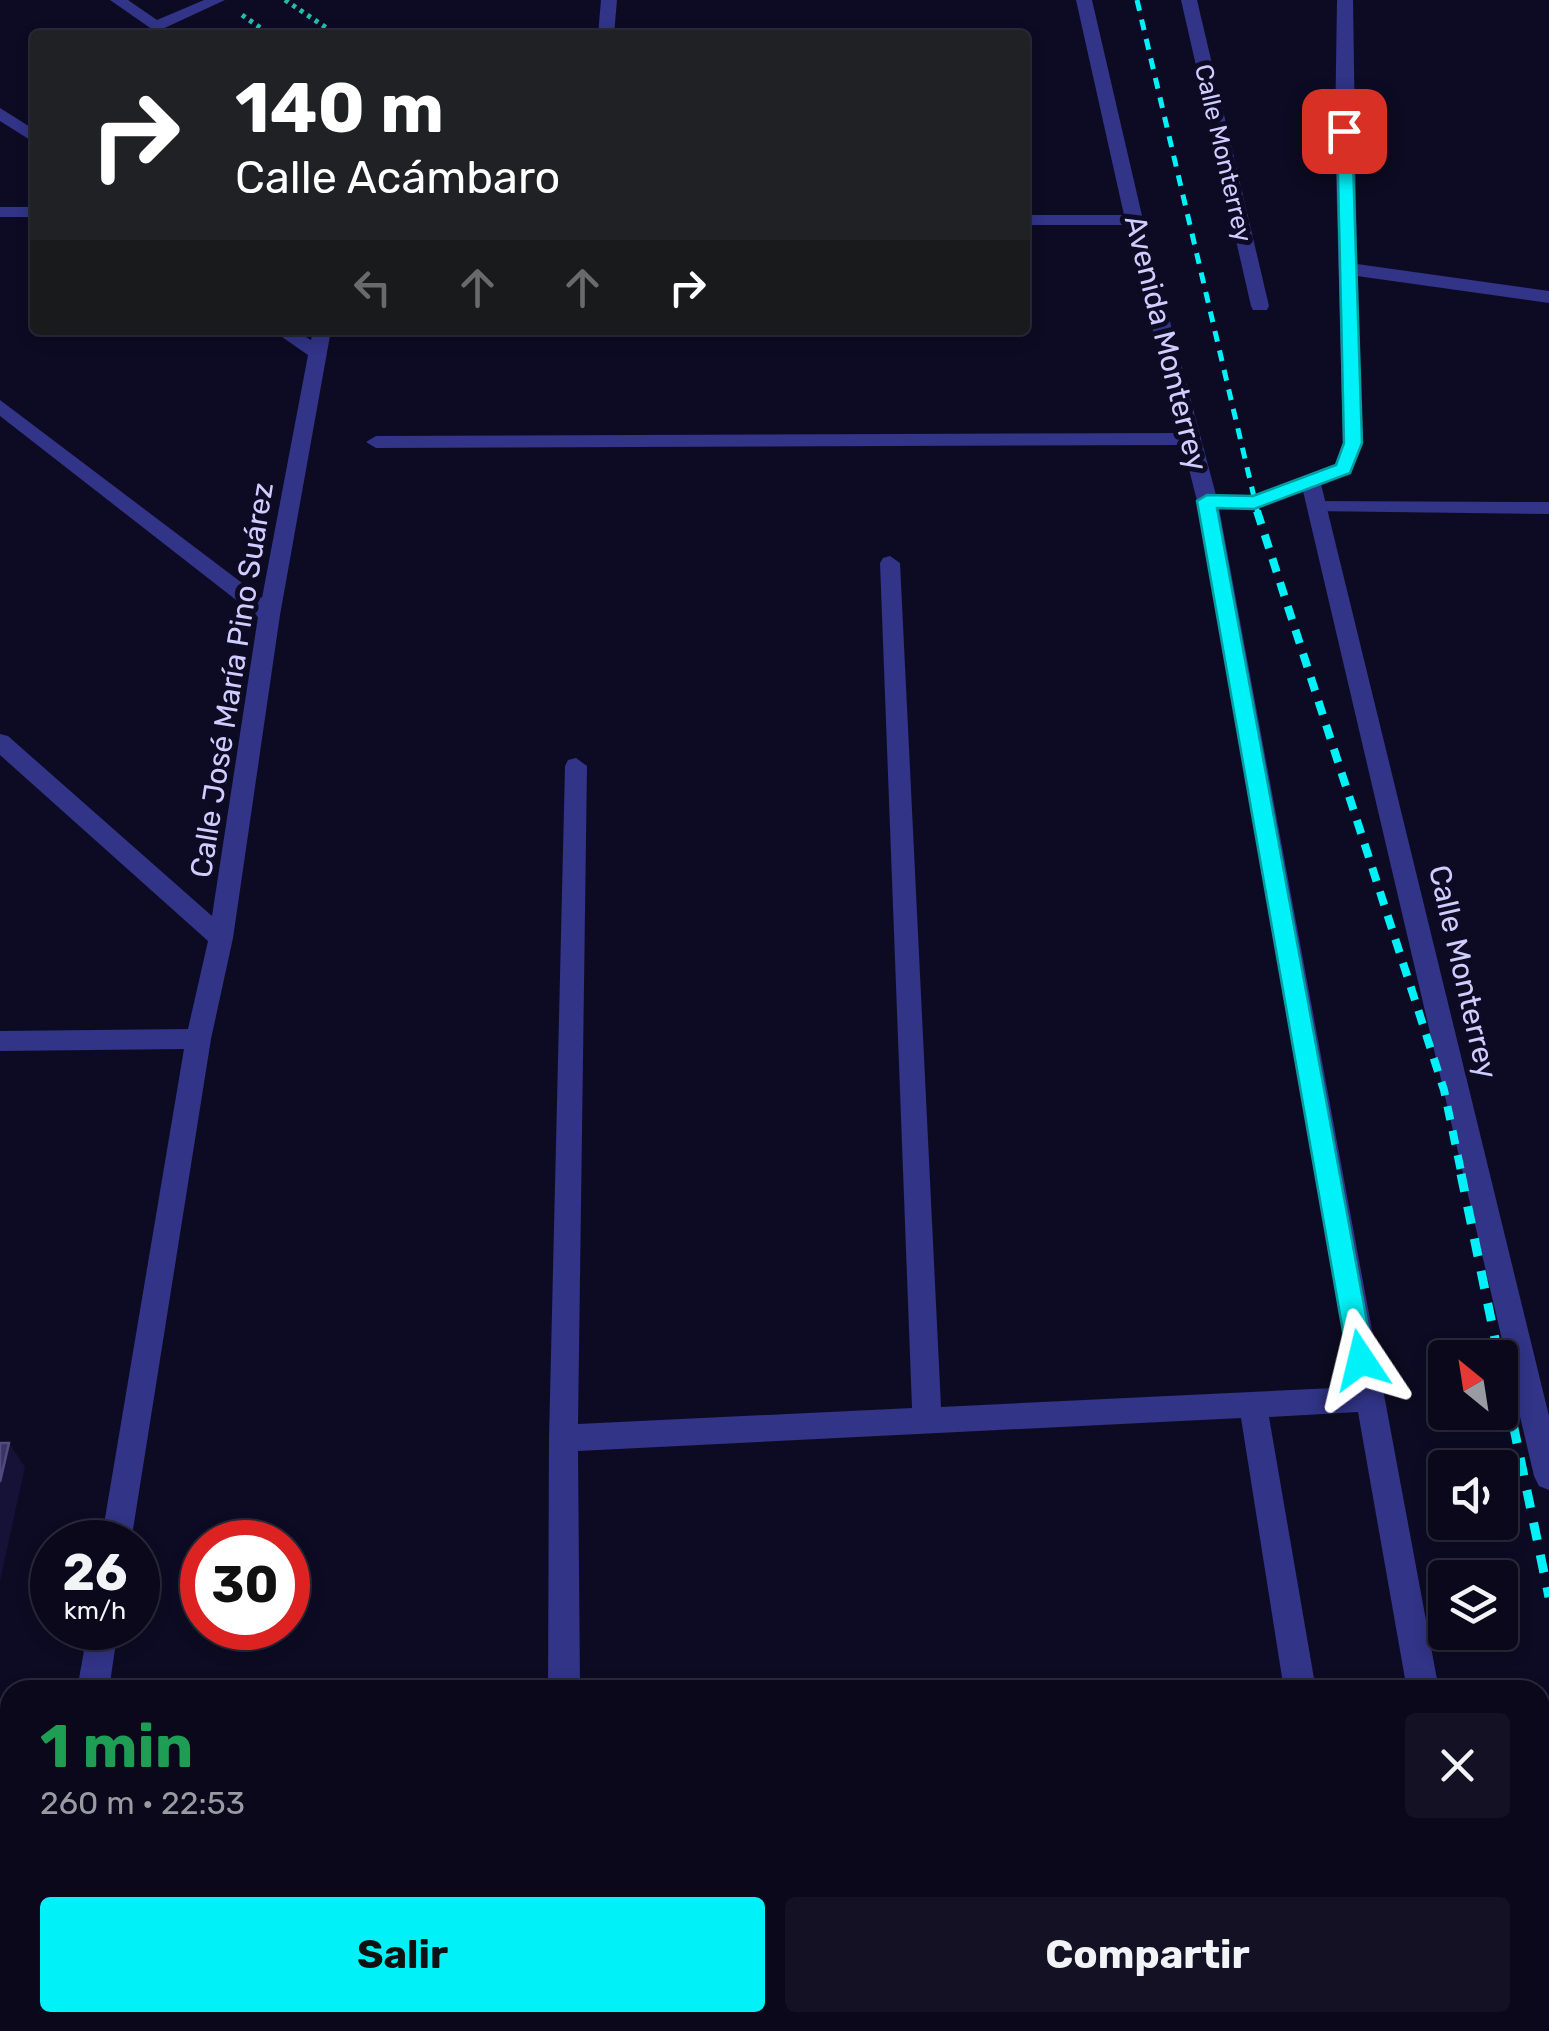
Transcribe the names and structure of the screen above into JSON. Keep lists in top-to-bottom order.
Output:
{
  "streets": {
    "street": ["Calle Monterrey", "Avenida Monterrey", "Calle José María Pino Suárez"]
  },
  "north": "top left",
  "page": {
    "turn": ["140 m", "Calle Acámbaro"],
    "speed": "26 km/h",
    "limit": "30",
    "heading": ["1 min", "260 m · 22:53"],
    "buttons": ["Salir", "Compartir"]
  }
}
